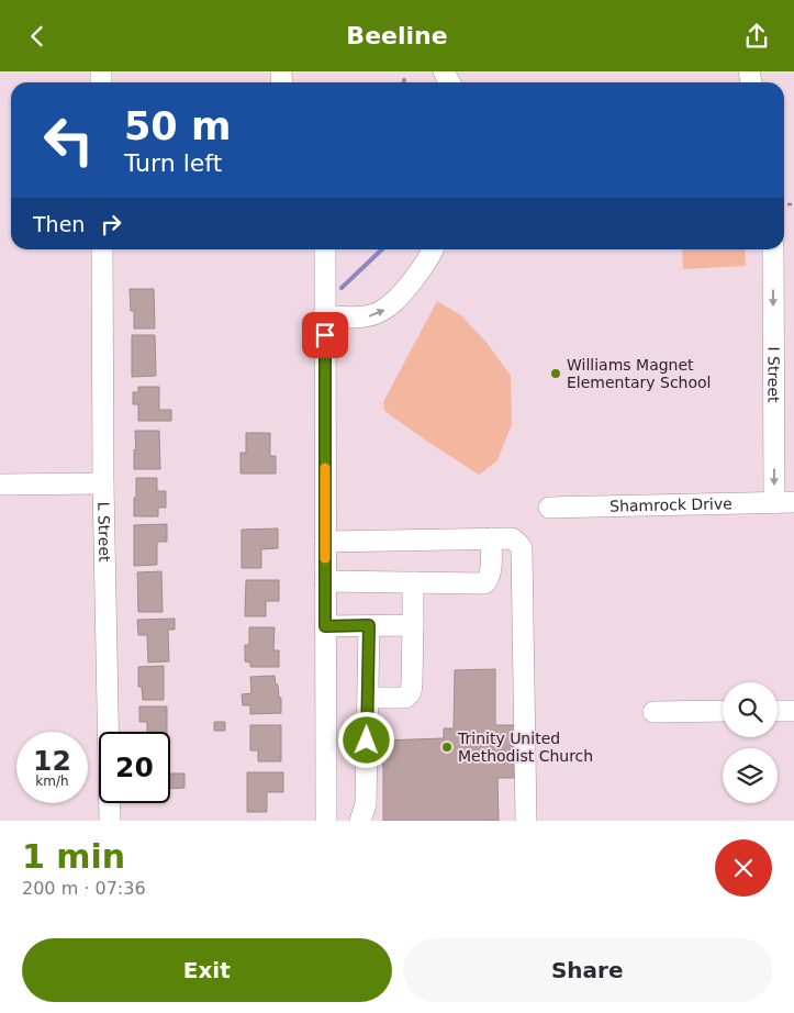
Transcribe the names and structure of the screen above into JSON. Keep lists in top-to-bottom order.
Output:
{
  "streets": {
    "street": ["I Street", "Shamrock Drive", "L Street"]
  },
  "crossings": [
    ["I Street", "Shamrock Drive"]
  ],
  "one_way": ["I Street"],
  "places": ["Williams Magnet Elementary School", "Trinity United Methodist Church"],
  "page": {
    "header": "Beeline",
    "turn": ["50 m", "Turn left"],
    "then": "Then",
    "speed": "12 km/h",
    "limit": "20",
    "heading": ["1 min", "200 m · 07:36"],
    "buttons": ["Exit", "Share"]
  }
}
